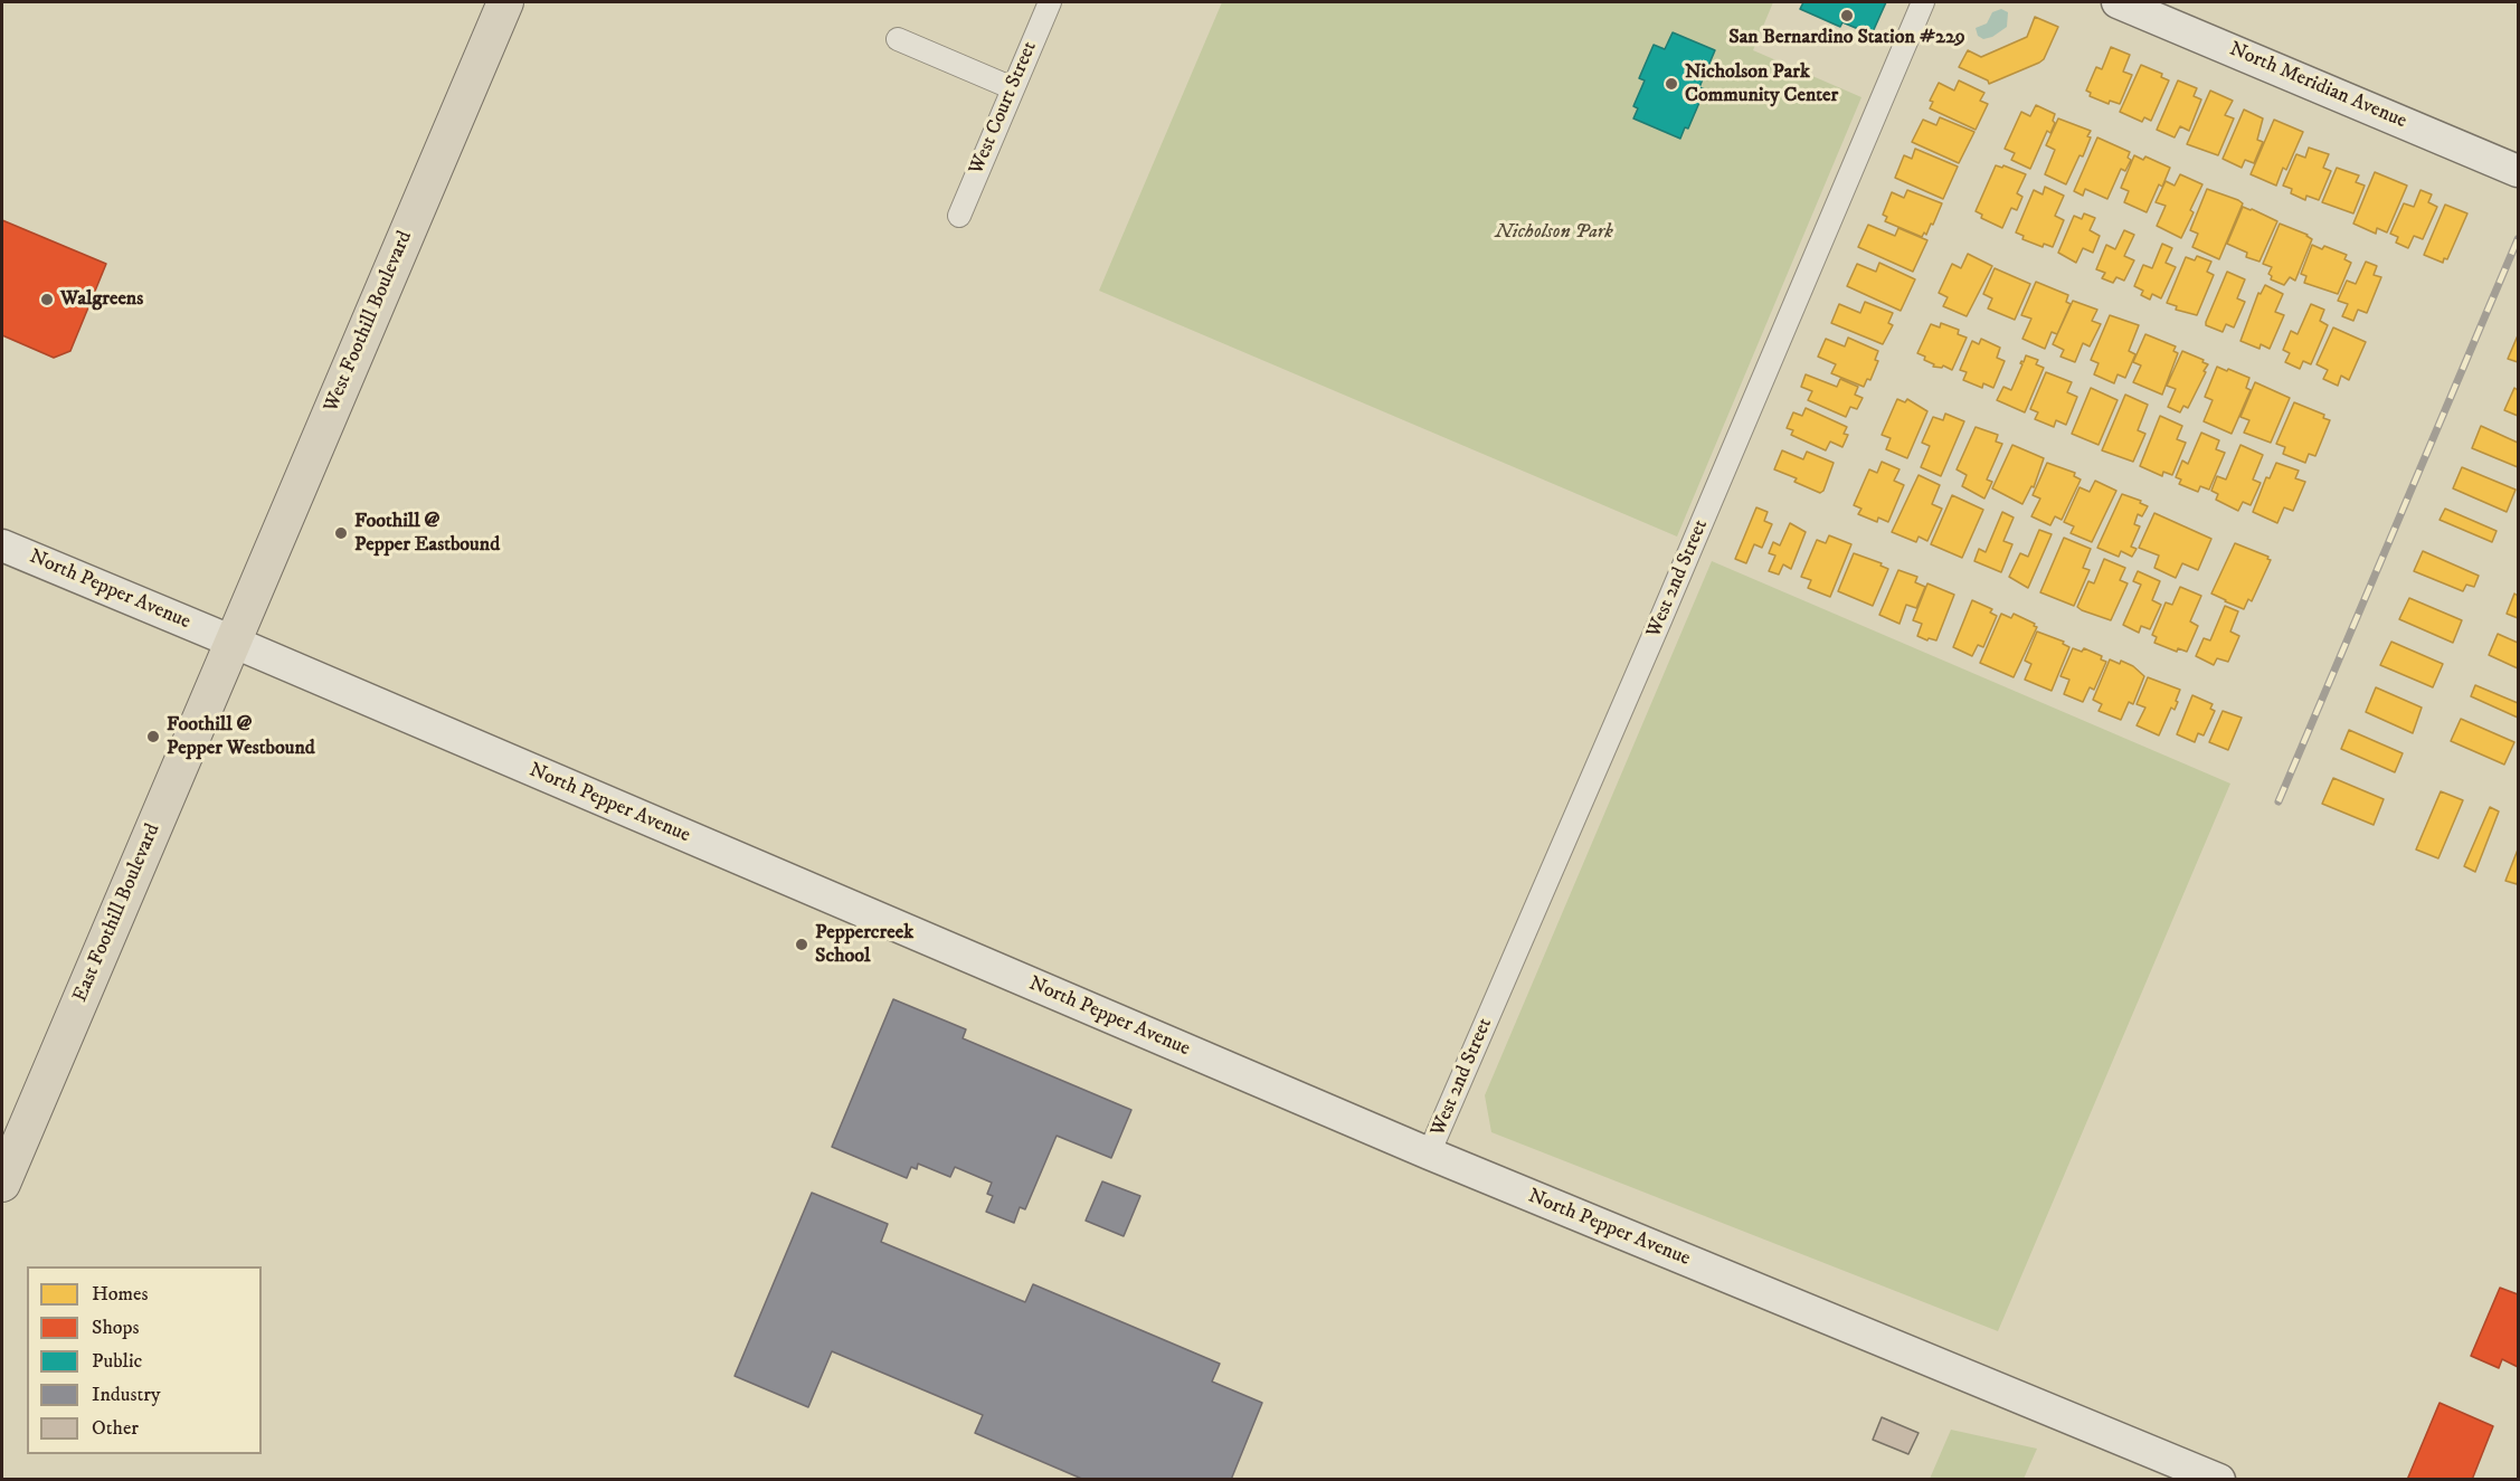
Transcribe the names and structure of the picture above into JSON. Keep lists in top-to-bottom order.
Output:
{
  "streets": {
    "main road": [
      "North Meridian Avenue",
      "West Foothill Boulevard",
      "North Pepper Avenue",
      "East Foothill Boulevard"
    ],
    "street": ["West Court Street", "West 2nd Street"]
  },
  "crossings": [
    ["West Foothill Boulevard", "North Pepper Avenue"],
    ["West Foothill Boulevard", "East Foothill Boulevard"],
    ["West 2nd Street", "North Pepper Avenue"],
    ["North Pepper Avenue", "East Foothill Boulevard"]
  ],
  "parks": ["Nicholson Park"],
  "places": [
    "San Bernardino Station #229",
    "Nicholson Park Community Center",
    "Walgreens",
    "Foothill @ Pepper Eastbound",
    "Foothill @ Pepper Westbound",
    "Peppercreek School"
  ],
  "legend": [
    "Homes",
    "Shops",
    "Public",
    "Industry",
    "Other"
  ]
}
